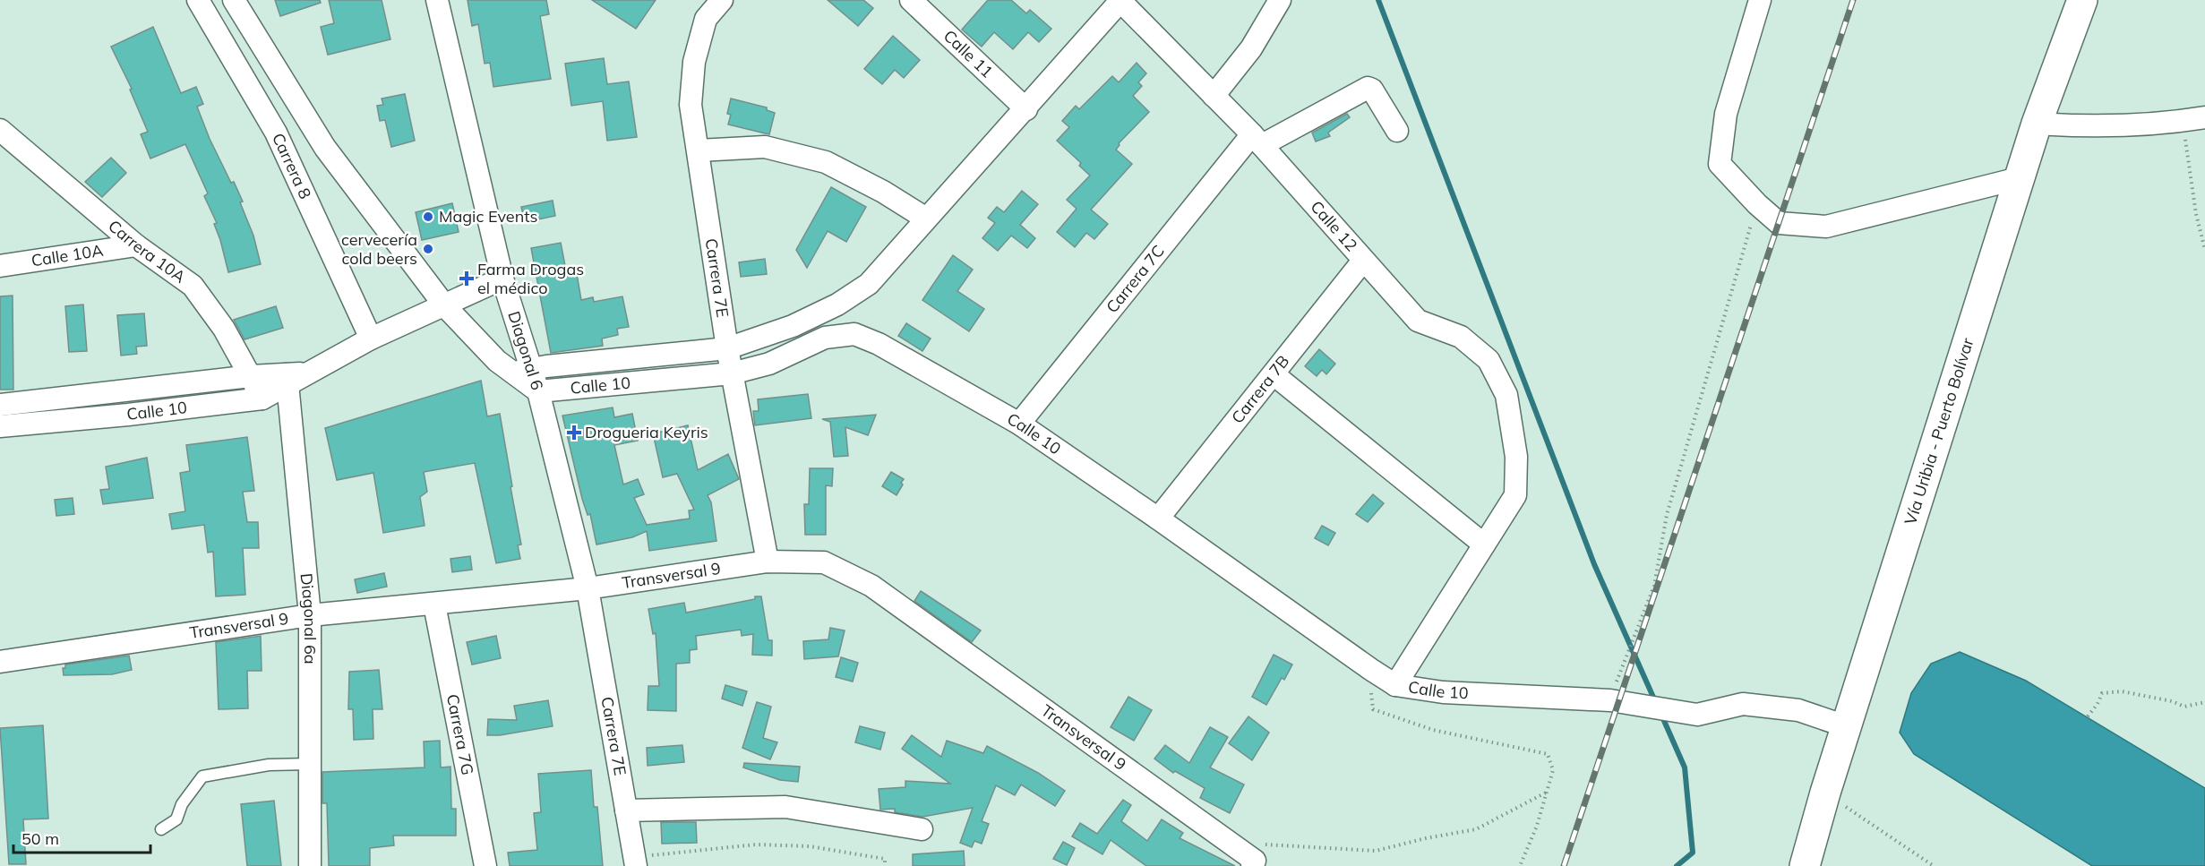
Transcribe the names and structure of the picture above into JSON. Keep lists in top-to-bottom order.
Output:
{
  "streets": {
    "street": [
      "Calle 11",
      "Carrera 8",
      "Calle 12",
      "Carrera 10A",
      "Calle 10A",
      "Carrera 7E",
      "Carrera 7C",
      "Diagonal 6",
      "Calle 10",
      "Carrera 7B",
      "Vía Uribia - Puerto Bolívar",
      "Transversal 9",
      "Diagonal 6a",
      "Carrera 7G"
    ]
  },
  "crossings": [
    ["Carrera 8", "Calle 10"],
    ["Calle 12", "Carrera 7C"],
    ["Calle 12", "Calle 10"],
    ["Calle 12", "Carrera 7B"],
    ["Carrera 10A", "Calle 10A"],
    ["Carrera 10A", "Calle 10"],
    ["Carrera 7E", "Diagonal 6"],
    ["Carrera 7E", "Calle 10"],
    ["Carrera 7E", "Transversal 9"],
    ["Carrera 7C", "Calle 10"],
    ["Diagonal 6", "Calle 10"],
    ["Diagonal 6", "Transversal 9"],
    ["Calle 10", "Carrera 7B"],
    ["Calle 10", "Vía Uribia - Puerto Bolívar"],
    ["Calle 10", "Diagonal 6a"],
    ["Transversal 9", "Diagonal 6a"],
    ["Transversal 9", "Carrera 7G"]
  ],
  "places": {
    "other": ["Magic Events", "cervecería cold beers"],
    "health": ["Farma Drogas el médico", "Drogueria Keyris"]
  },
  "scale_bar": "50 m"
}
